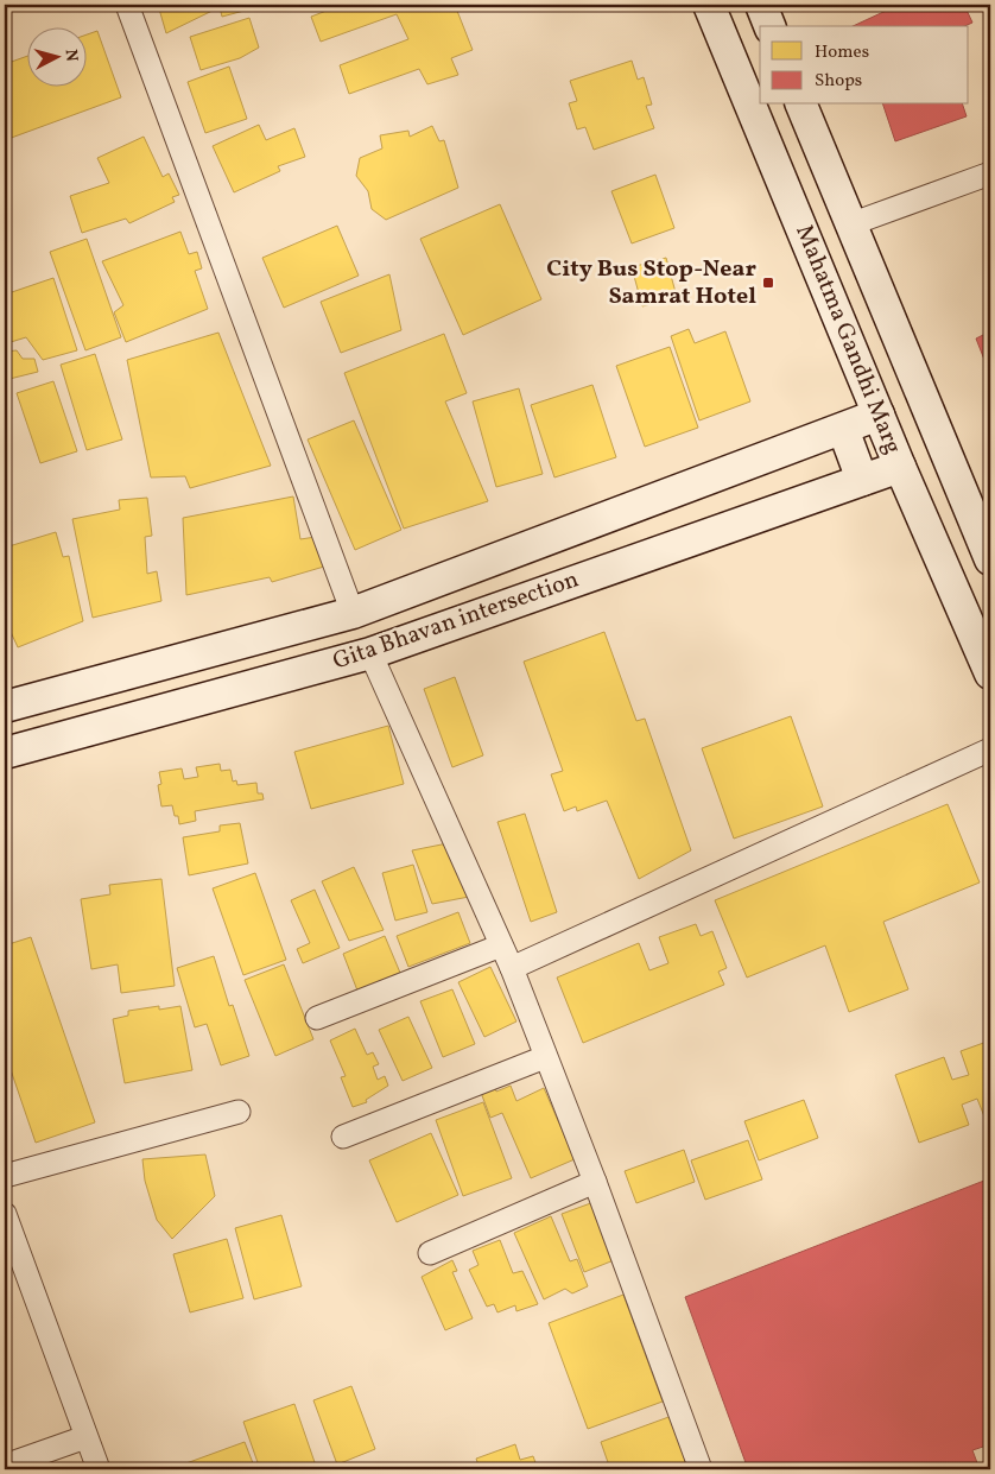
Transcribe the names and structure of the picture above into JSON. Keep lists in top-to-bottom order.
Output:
{
  "streets": {
    "street": ["Mahatma Gandhi Marg", "Gita Bhavan intersection"]
  },
  "crossings": [
    ["Mahatma Gandhi Marg", "Gita Bhavan intersection"]
  ],
  "places": {
    "transit": ["City Bus Stop-Near Samrat Hotel"]
  },
  "legend": ["Homes", "Shops"],
  "north": "right"
}
